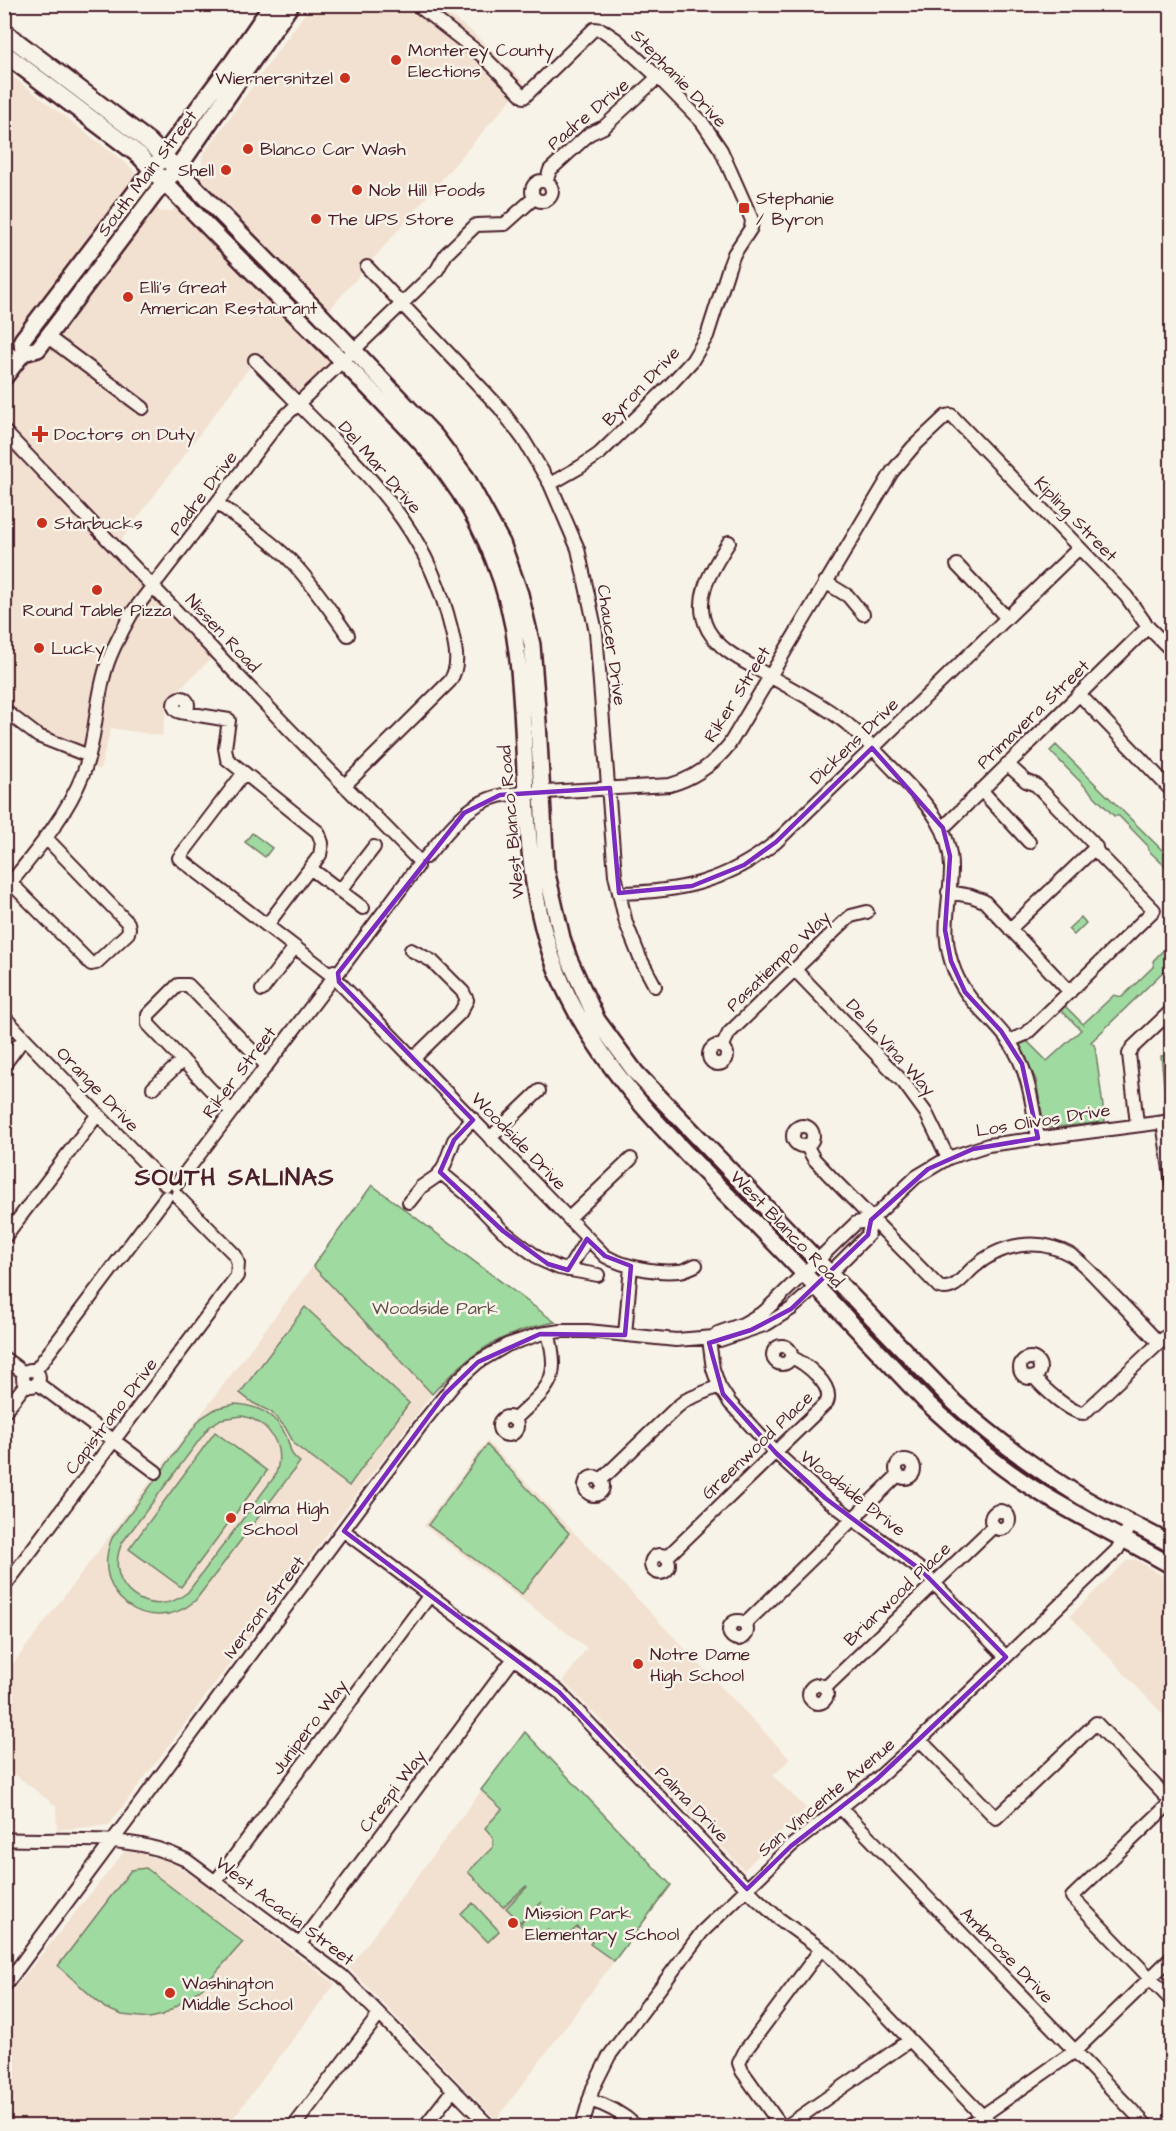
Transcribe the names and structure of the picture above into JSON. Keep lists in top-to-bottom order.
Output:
{
  "streets": {
    "highway": ["South Main Street"],
    "main road": ["West Blanco Road"],
    "street": [
      "Stephanie Drive",
      "Padre Drive",
      "Byron Drive",
      "Del Mar Drive",
      "Kipling Street",
      "Nissen Road",
      "Chaucer Drive",
      "Riker Street",
      "Primavera Street",
      "Dickens Drive",
      "Pasatiempo Way",
      "De la Vina Way",
      "Orange Drive",
      "Los Olivos Drive",
      "Woodside Drive",
      "Capistrano Drive",
      "Greenwood Place",
      "Briarwood Place",
      "Iverson Street",
      "Junipero Way",
      "Crespi Way",
      "San Vincente Avenue",
      "Palma Drive",
      "West Acacia Street",
      "Ambrose Drive"
    ]
  },
  "crossings": [
    ["Stephanie Drive", "Padre Drive"],
    ["Stephanie Drive", "Byron Drive"],
    ["Padre Drive", "Del Mar Drive"],
    ["Padre Drive", "Nissen Road"],
    ["Padre Drive", "Chaucer Drive"],
    ["Padre Drive", "West Blanco Road"],
    ["South Main Street", "West Blanco Road"],
    ["Byron Drive", "Chaucer Drive"],
    ["Del Mar Drive", "Nissen Road"],
    ["Kipling Street", "Riker Street"],
    ["Kipling Street", "Primavera Street"],
    ["Kipling Street", "Dickens Drive"],
    ["Nissen Road", "Riker Street"],
    ["Chaucer Drive", "Riker Street"],
    ["Chaucer Drive", "Dickens Drive"],
    ["Riker Street", "West Blanco Road"],
    ["Riker Street", "Orange Drive"],
    ["Riker Street", "Woodside Drive"],
    ["West Blanco Road", "Los Olivos Drive"],
    ["West Blanco Road", "Iverson Street"],
    ["West Blanco Road", "San Vincente Avenue"],
    ["Pasatiempo Way", "De la Vina Way"],
    ["De la Vina Way", "Los Olivos Drive"],
    ["Orange Drive", "Capistrano Drive"],
    ["Los Olivos Drive", "Iverson Street"],
    ["Woodside Drive", "Greenwood Place"],
    ["Woodside Drive", "Briarwood Place"],
    ["Woodside Drive", "Iverson Street"],
    ["Woodside Drive", "San Vincente Avenue"],
    ["Iverson Street", "Palma Drive"],
    ["Iverson Street", "West Acacia Street"],
    ["Junipero Way", "Palma Drive"],
    ["Junipero Way", "West Acacia Street"],
    ["Crespi Way", "Palma Drive"],
    ["Crespi Way", "West Acacia Street"],
    ["San Vincente Avenue", "Palma Drive"],
    ["San Vincente Avenue", "Ambrose Drive"]
  ],
  "districts": ["SOUTH SALINAS"],
  "parks": ["Woodside Park"],
  "places": {
    "other": [
      "Monterey County Elections",
      "Wiernersnitzel",
      "Blanco Car Wash",
      "Shell",
      "Nob Hill Foods",
      "The UPS Store",
      "Elli's Great American Restaurant",
      "Starbucks",
      "Round Table Pizza",
      "Lucky",
      "Palma High School",
      "Notre Dame High School",
      "Mission Park Elementary School",
      "Washington Middle School"
    ],
    "transit": ["Stephanie / Byron"],
    "health": ["Doctors on Duty"]
  }
}
